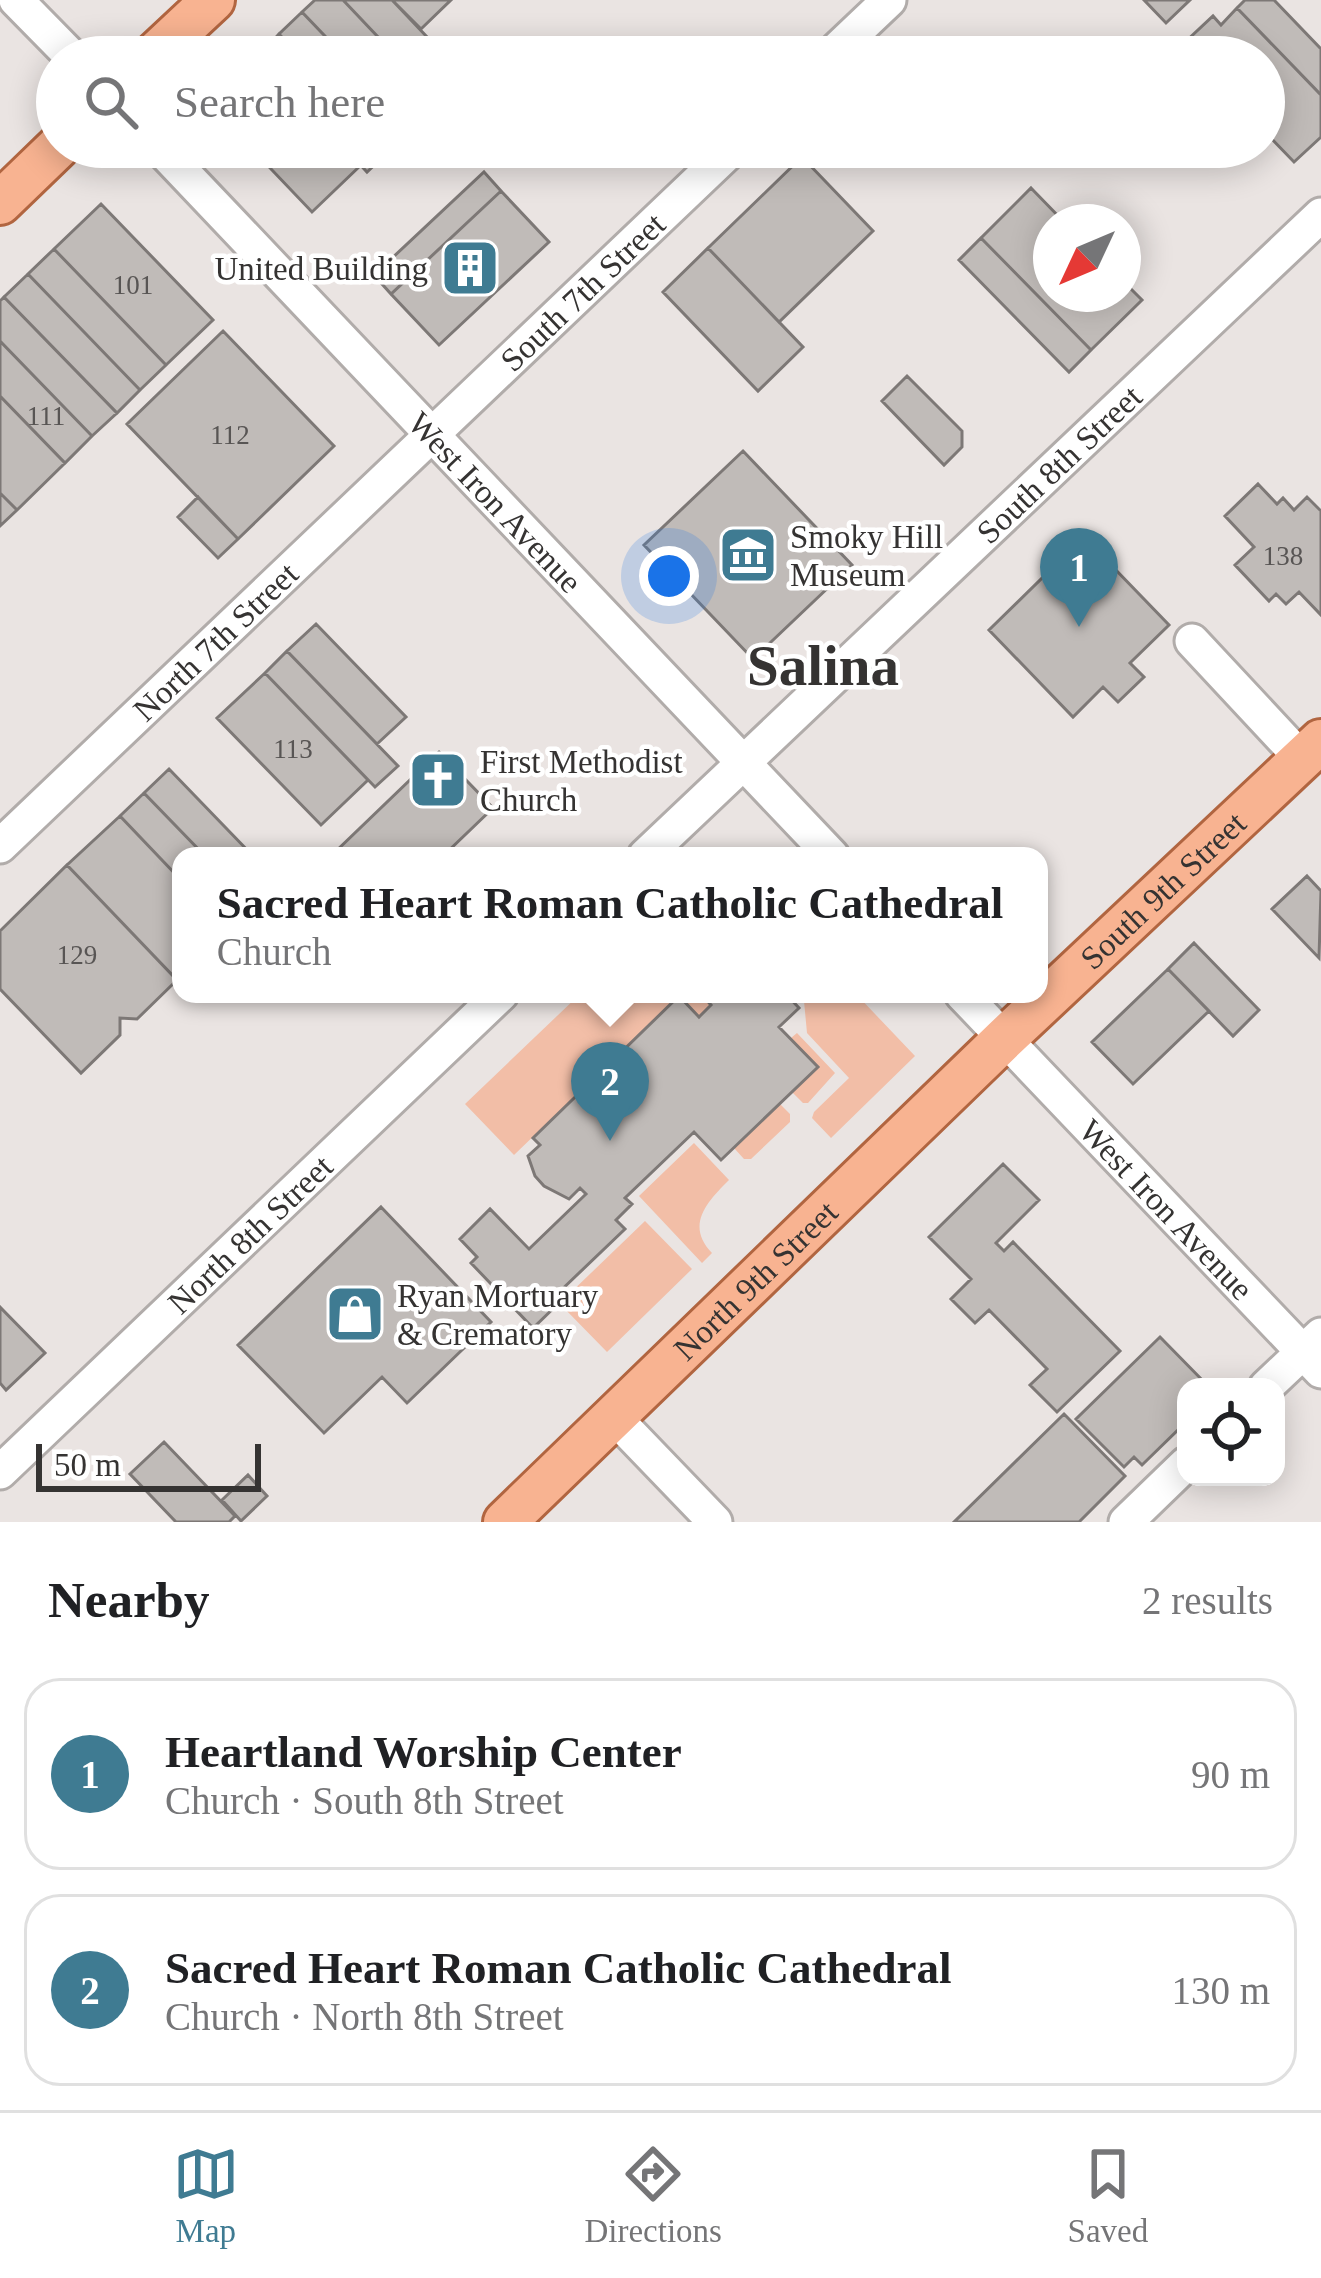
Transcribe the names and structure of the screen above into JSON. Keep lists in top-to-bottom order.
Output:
{
  "streets": {
    "main road": ["South 9th Street", "North 9th Street"],
    "street": [
      "South 7th Street",
      "South 8th Street",
      "West Iron Avenue",
      "North 7th Street",
      "North 8th Street"
    ]
  },
  "crossings": [
    ["South 7th Street", "West Iron Avenue"],
    ["South 7th Street", "North 7th Street"],
    ["South 8th Street", "West Iron Avenue"],
    ["West Iron Avenue", "North 7th Street"],
    ["West Iron Avenue", "South 9th Street"],
    ["West Iron Avenue", "North 9th Street"],
    ["South 9th Street", "North 9th Street"]
  ],
  "districts": ["Salina"],
  "places": {
    "building": ["United Building"],
    "museum": ["Smoky Hill Museum"],
    "church": ["First Methodist Church"],
    "shop": ["Ryan Mortuary & Crematory"]
  },
  "house_numbers": [
    "101",
    "111",
    "112",
    "138",
    "113",
    "129"
  ],
  "scale_bar": "50 m",
  "north": "bottom left",
  "page": {
    "search": "Search here",
    "pins": ["1", "2"],
    "popup": ["Sacred Heart Roman Catholic Cathedral", "Church"],
    "scale": "50 m",
    "heading": ["Nearby", "2 results"],
    "list": [
      {
        "mark": "1",
        "name": "Heartland Worship Center",
        "note": "Church · South 8th Street",
        "value": "90 m"
      },
      {
        "mark": "2",
        "name": "Sacred Heart Roman Catholic Cathedral",
        "note": "Church · North 8th Street",
        "value": "130 m"
      }
    ],
    "nav": ["Map", "Directions", "Saved"]
  }
}
